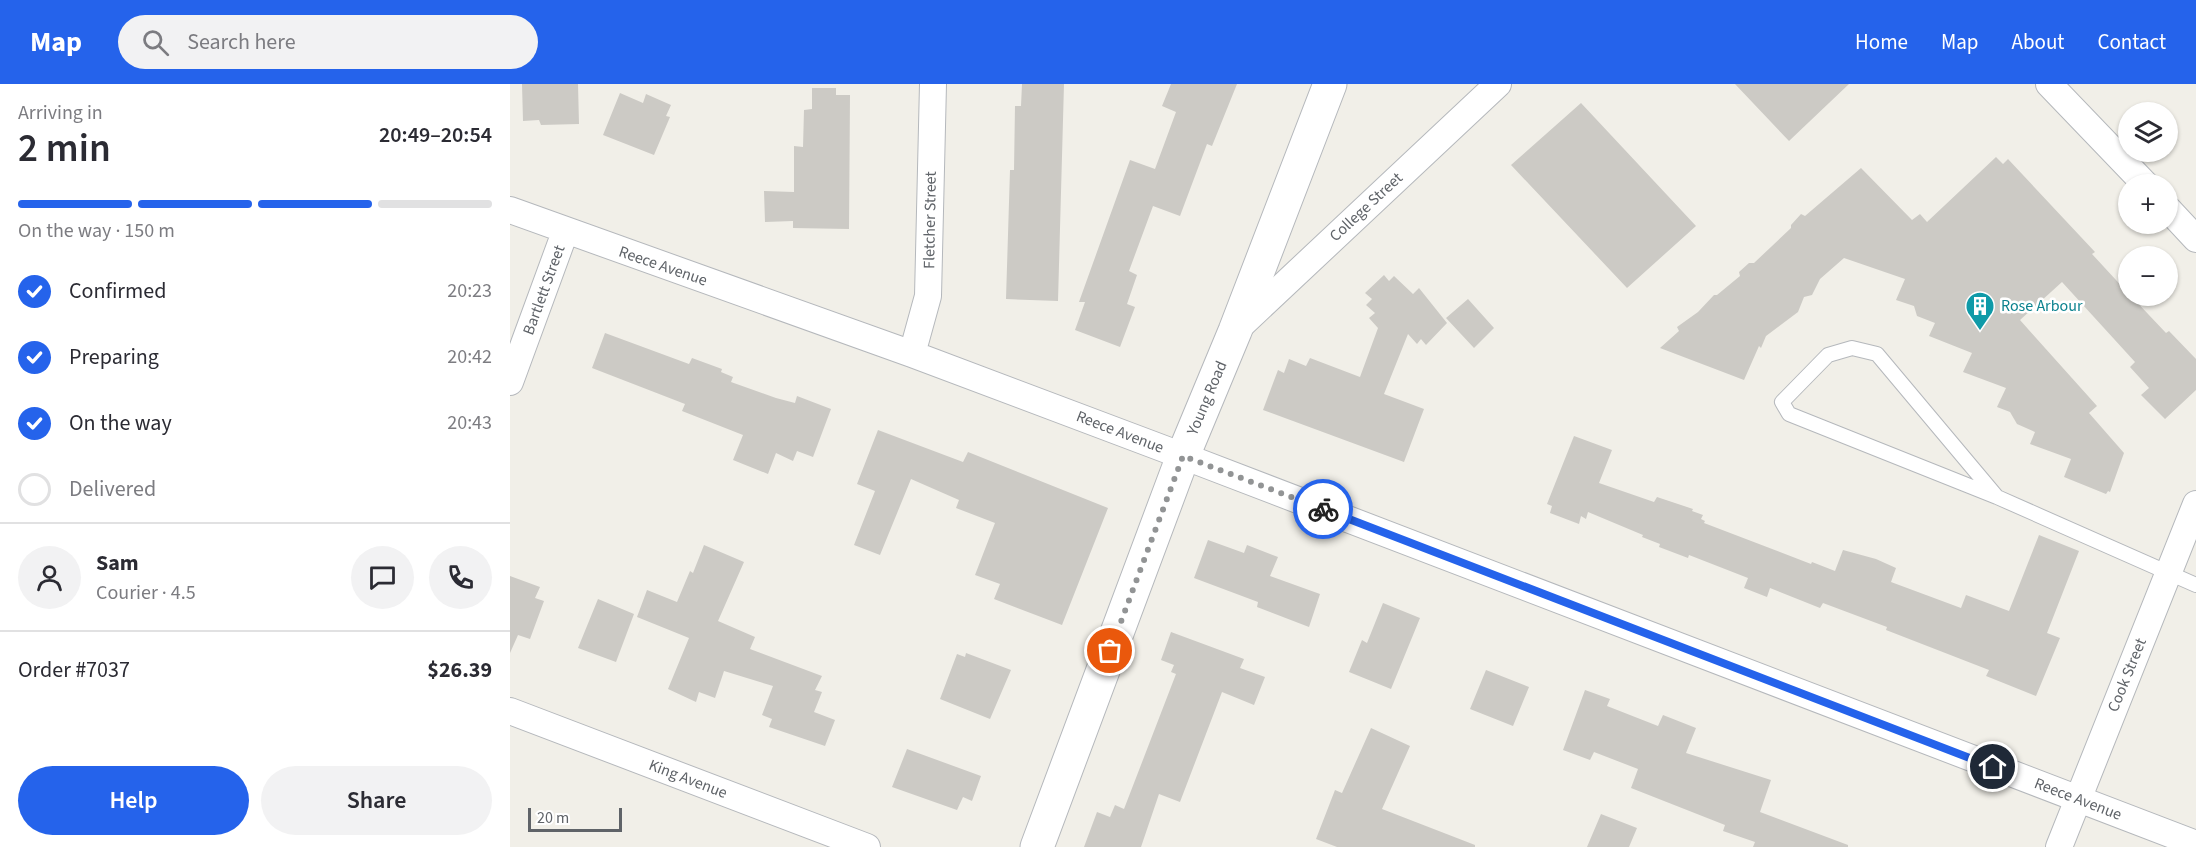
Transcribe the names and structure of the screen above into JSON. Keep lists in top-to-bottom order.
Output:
{
  "streets": {
    "street": [
      "College Street",
      "Fletcher Street",
      "Reece Avenue",
      "Bartlett Street",
      "Young Road",
      "Cook Street",
      "King Avenue"
    ]
  },
  "crossings": [
    ["College Street", "Young Road"],
    ["Fletcher Street", "Reece Avenue"],
    ["Reece Avenue", "Bartlett Street"],
    ["Reece Avenue", "Young Road"],
    ["Reece Avenue", "Cook Street"]
  ],
  "places": {
    "building": ["Rose Arbour"]
  },
  "scale_bar": "20 m",
  "page": {
    "header": "Map",
    "search": "Search here",
    "nav": [
      "Home",
      "Map",
      "About",
      "Contact"
    ],
    "heading": ["2 min", "Arriving in", "20:49–20:54"],
    "panel": [
      "Sam",
      "Courier · 4.5",
      "Order #7037",
      "$26.39"
    ],
    "map_buttons": ["+", "−"],
    "bar": "On the way · 150 m",
    "list": [
      ["Confirmed", "20:23"],
      ["Preparing", "20:42"],
      ["On the way", "20:43"],
      "Delivered"
    ],
    "buttons": ["Help", "Share"],
    "scale": "20 m"
  }
}
